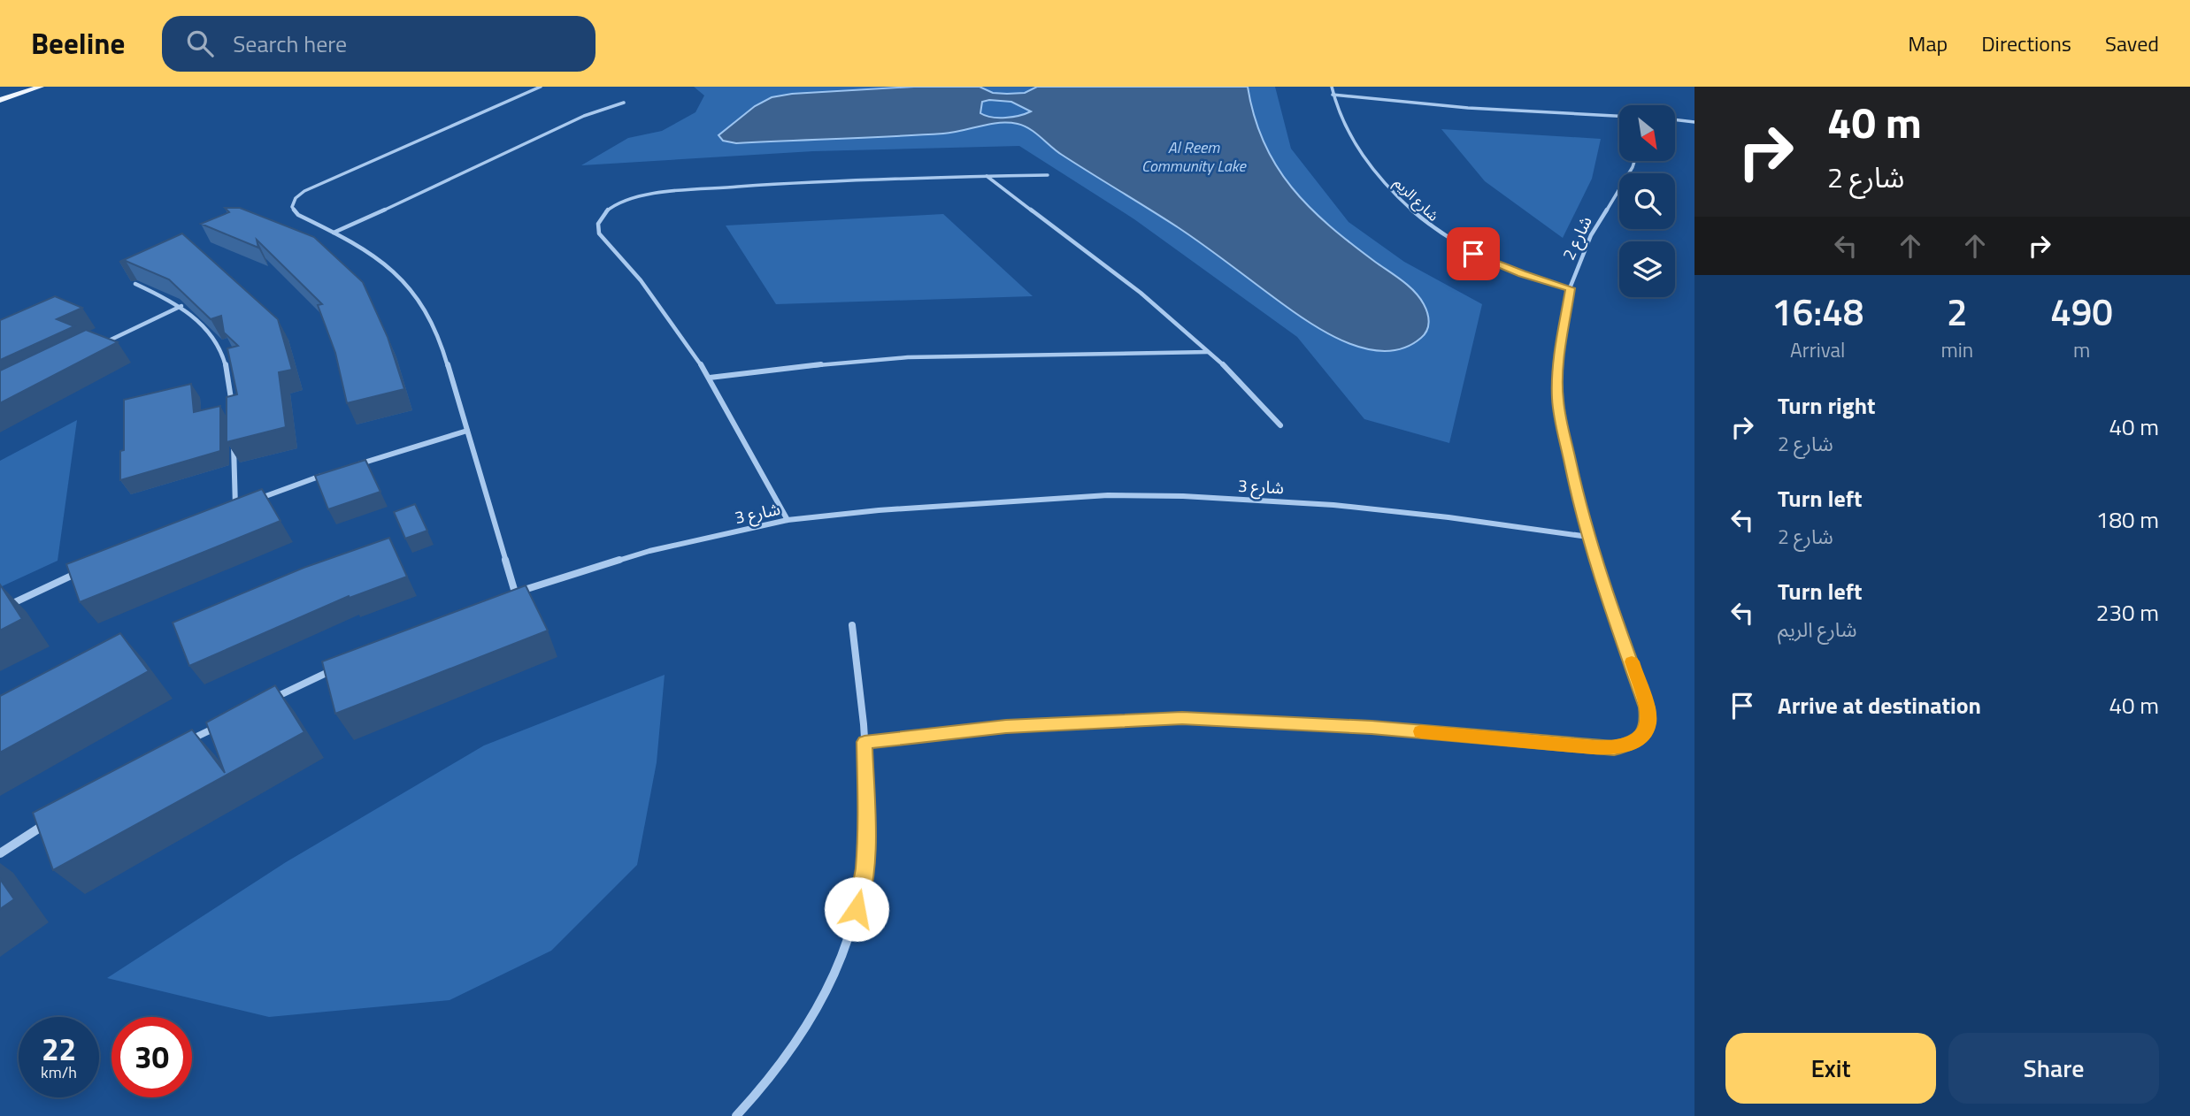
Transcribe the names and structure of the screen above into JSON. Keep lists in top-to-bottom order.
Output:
{
  "streets": {
    "street": ["شارع الريم", "شارع 2", "شارع 3"]
  },
  "crossings": [
    ["شارع الريم", "شارع 2"],
    ["شارع 2", "شارع 3"]
  ],
  "water": ["Al Reem Community Lake"],
  "north": "bottom right",
  "page": {
    "header": "Beeline",
    "search": "Search here",
    "nav": ["Map", "Directions", "Saved"],
    "turn": ["40 m", "شارع 2"],
    "eta": [
      "16:48",
      "Arrival",
      "2",
      "min",
      "490",
      "m"
    ],
    "list": [
      {
        "name": "Turn right",
        "note": "شارع 2",
        "value": "40 m"
      },
      {
        "name": "Turn left",
        "note": "شارع 2",
        "value": "180 m"
      },
      {
        "name": "Turn left",
        "note": "شارع الريم",
        "value": "230 m"
      },
      {
        "name": "Arrive at destination",
        "value": "40 m"
      }
    ],
    "speed": "22 km/h",
    "limit": "30",
    "buttons": ["Exit", "Share"]
  }
}
